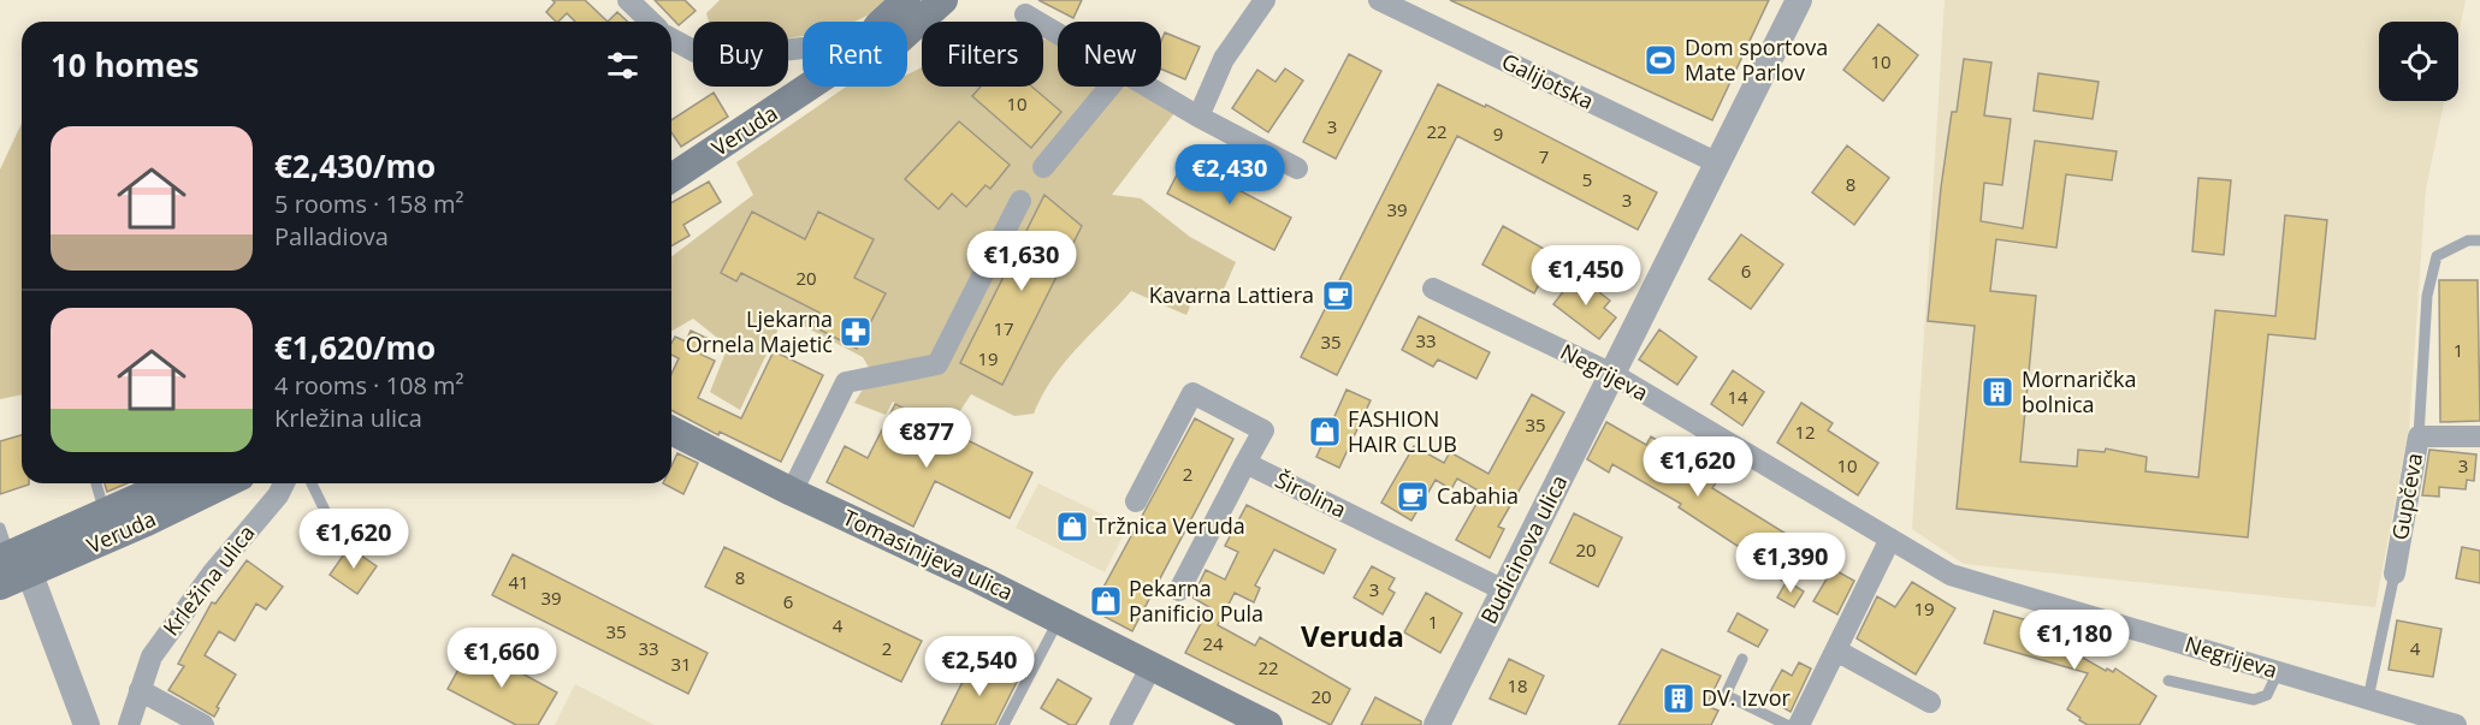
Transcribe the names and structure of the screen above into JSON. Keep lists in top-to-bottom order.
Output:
{
  "streets": {
    "main road": ["Veruda", "Tomasinijeva ulica"],
    "street": [
      "Galijotska",
      "Negrijeva",
      "Širolina",
      "Gupčeva",
      "Budicinova ulica",
      "Krležina ulica"
    ]
  },
  "crossings": [
    ["Galijotska", "Budicinova ulica"],
    ["Negrijeva", "Budicinova ulica"],
    ["Širolina", "Budicinova ulica"]
  ],
  "districts": ["Veruda"],
  "places": {
    "sports": ["Dom sportova Mate Parlov"],
    "cafe": ["Kavarna Lattiera", "Cabahia"],
    "pharmacy": ["Ljekarna Ornela Majetić"],
    "building": ["Mornarička bolnica", "DV. Izvor"],
    "shop": ["FASHION HAIR CLUB", "Tržnica Veruda", "Pekarna Panificio Pula"]
  },
  "house_numbers": [
    "10",
    "10",
    "3",
    "22",
    "9",
    "7",
    "5",
    "8",
    "3",
    "39",
    "6",
    "20",
    "17",
    "33",
    "35",
    "1",
    "19",
    "14",
    "35",
    "12",
    "10",
    "3",
    "2",
    "20",
    "8",
    "41",
    "3",
    "39",
    "6",
    "19",
    "1",
    "4",
    "35",
    "24",
    "33",
    "2",
    "4",
    "31",
    "22",
    "18",
    "20"
  ],
  "page": {
    "chip": [
      "Buy",
      "Rent",
      "Filters",
      "New"
    ],
    "heading": "10 homes",
    "list": [
      {
        "name": "€2,430/mo",
        "note": "5 rooms · 158 m² · Palladiova"
      },
      {
        "name": "€1,620/mo",
        "note": "4 rooms · 108 m² · Krležina ulica"
      }
    ],
    "price": [
      "€2,430",
      "€1,630",
      "€1,450",
      "€877",
      "€1,620",
      "€1,620",
      "€1,390",
      "€1,180",
      "€1,660",
      "€2,540"
    ]
  }
}
